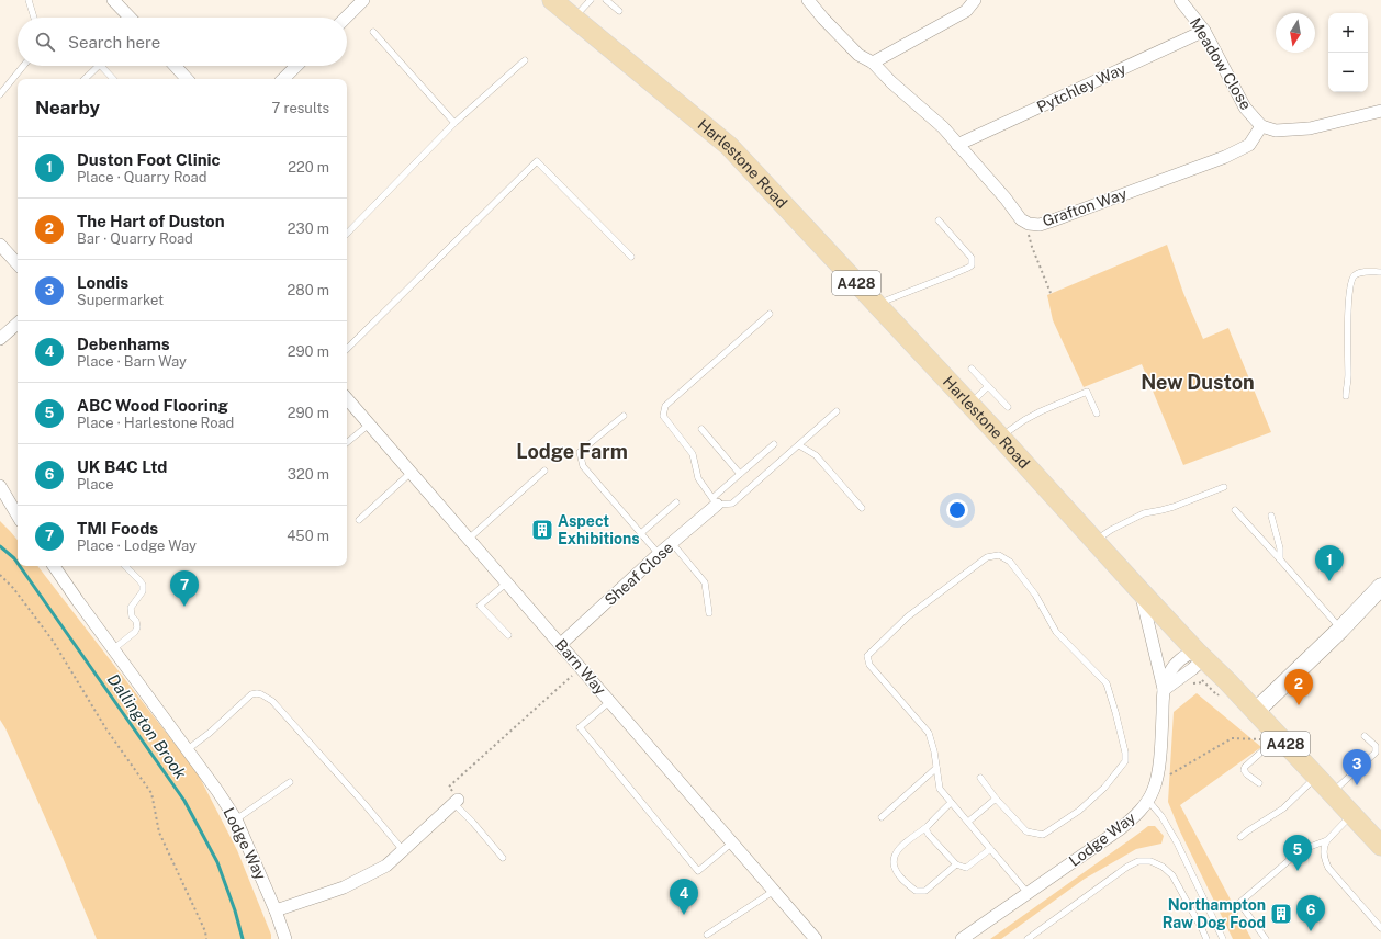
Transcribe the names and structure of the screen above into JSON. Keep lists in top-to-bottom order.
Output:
{
  "streets": {
    "main road": ["Harlestone Road", "A428"],
    "street": [
      "Meadow Close",
      "Pytchley Way",
      "Grafton Way",
      "Sheaf Close",
      "Barn Way",
      "Lodge Way"
    ]
  },
  "crossings": [
    ["Meadow Close", "Pytchley Way"],
    ["Meadow Close", "Grafton Way"],
    ["Pytchley Way", "Grafton Way"],
    ["Sheaf Close", "Barn Way"]
  ],
  "districts": ["New Duston", "Lodge Farm"],
  "water": ["Dallington Brook"],
  "places": {
    "building": ["Aspect Exhibitions", "Northampton Raw Dog Food"]
  },
  "north": "bottom",
  "page": {
    "map_buttons": ["+", "−"],
    "search": "Search here",
    "heading": ["Nearby", "7 results"],
    "list": [
      {
        "mark": "1",
        "name": "Duston Foot Clinic",
        "note": "Place · Quarry Road",
        "value": "220 m"
      },
      {
        "mark": "2",
        "name": "The Hart of Duston",
        "note": "Bar · Quarry Road",
        "value": "230 m"
      },
      {
        "mark": "3",
        "name": "Londis",
        "note": "Supermarket",
        "value": "280 m"
      },
      {
        "mark": "4",
        "name": "Debenhams",
        "note": "Place · Barn Way",
        "value": "290 m"
      },
      {
        "mark": "5",
        "name": "ABC Wood Flooring",
        "note": "Place · Harlestone Road",
        "value": "290 m"
      },
      {
        "mark": "6",
        "name": "UK B4C Ltd",
        "note": "Place",
        "value": "320 m"
      },
      {
        "mark": "7",
        "name": "TMI Foods",
        "note": "Place · Lodge Way",
        "value": "450 m"
      }
    ],
    "pins": [
      "1",
      "7",
      "2",
      "3",
      "5",
      "4",
      "6"
    ]
  }
}
